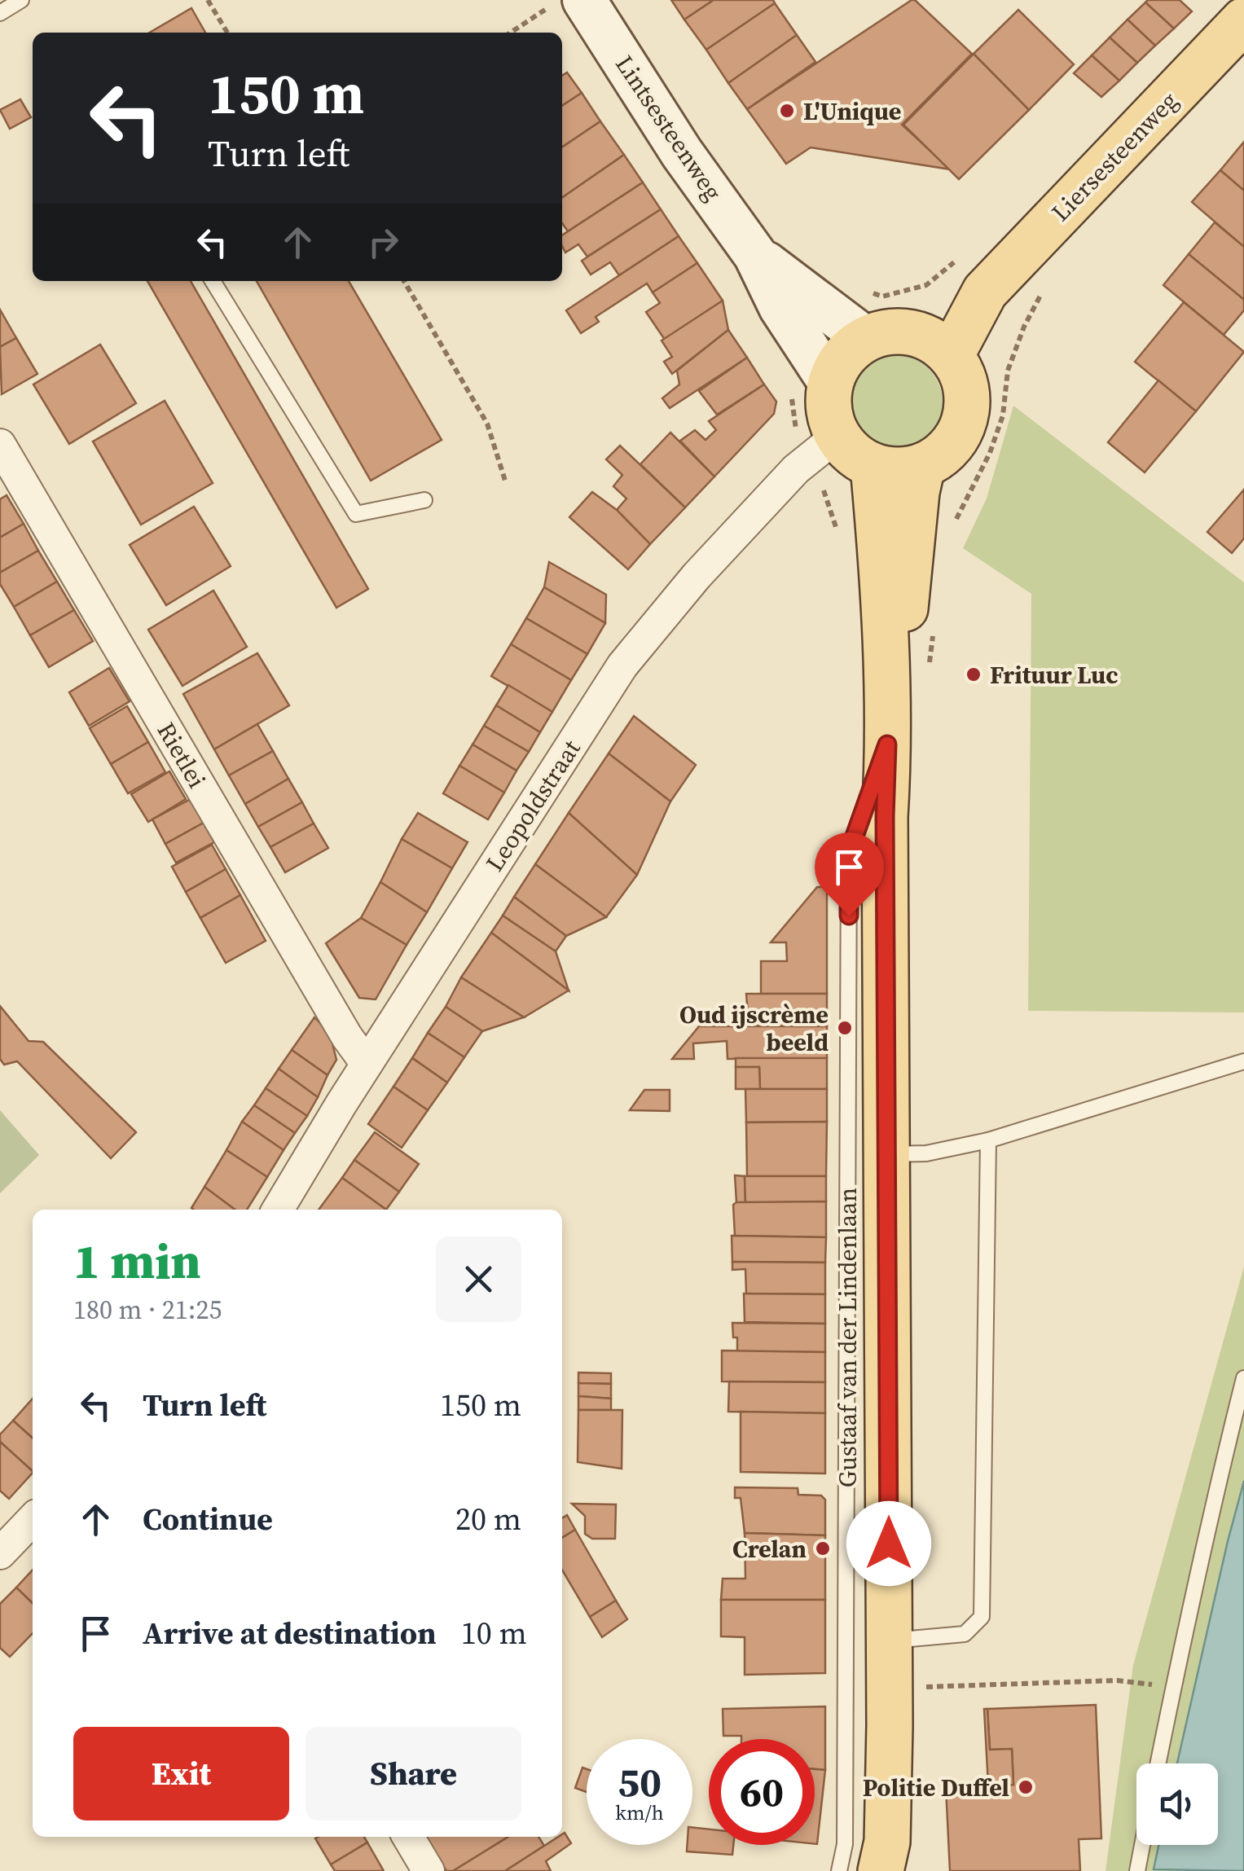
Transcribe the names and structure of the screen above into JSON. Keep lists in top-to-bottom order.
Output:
{
  "streets": {
    "main road": ["Liersesteenweg"],
    "street": ["Lintsesteenweg", "Rietlei", "Leopoldstraat"],
    "lane": ["Gustaaf van der Lindenlaan"]
  },
  "crossings": [
    ["Liersesteenweg", "Leopoldstraat"],
    ["Rietlei", "Leopoldstraat"]
  ],
  "places": [
    "L'Unique",
    "Frituur Luc",
    "Oud ijscrème beeld",
    "Crelan",
    "Politie Duffel"
  ],
  "page": {
    "turn": ["150 m", "Turn left"],
    "heading": ["1 min", "180 m · 21:25"],
    "list": [
      {
        "name": "Turn left",
        "value": "150 m"
      },
      {
        "name": "Continue",
        "value": "20 m"
      },
      {
        "name": "Arrive at destination",
        "value": "10 m"
      }
    ],
    "buttons": ["Exit", "Share"],
    "speed": "50 km/h",
    "limit": "60"
  }
}
